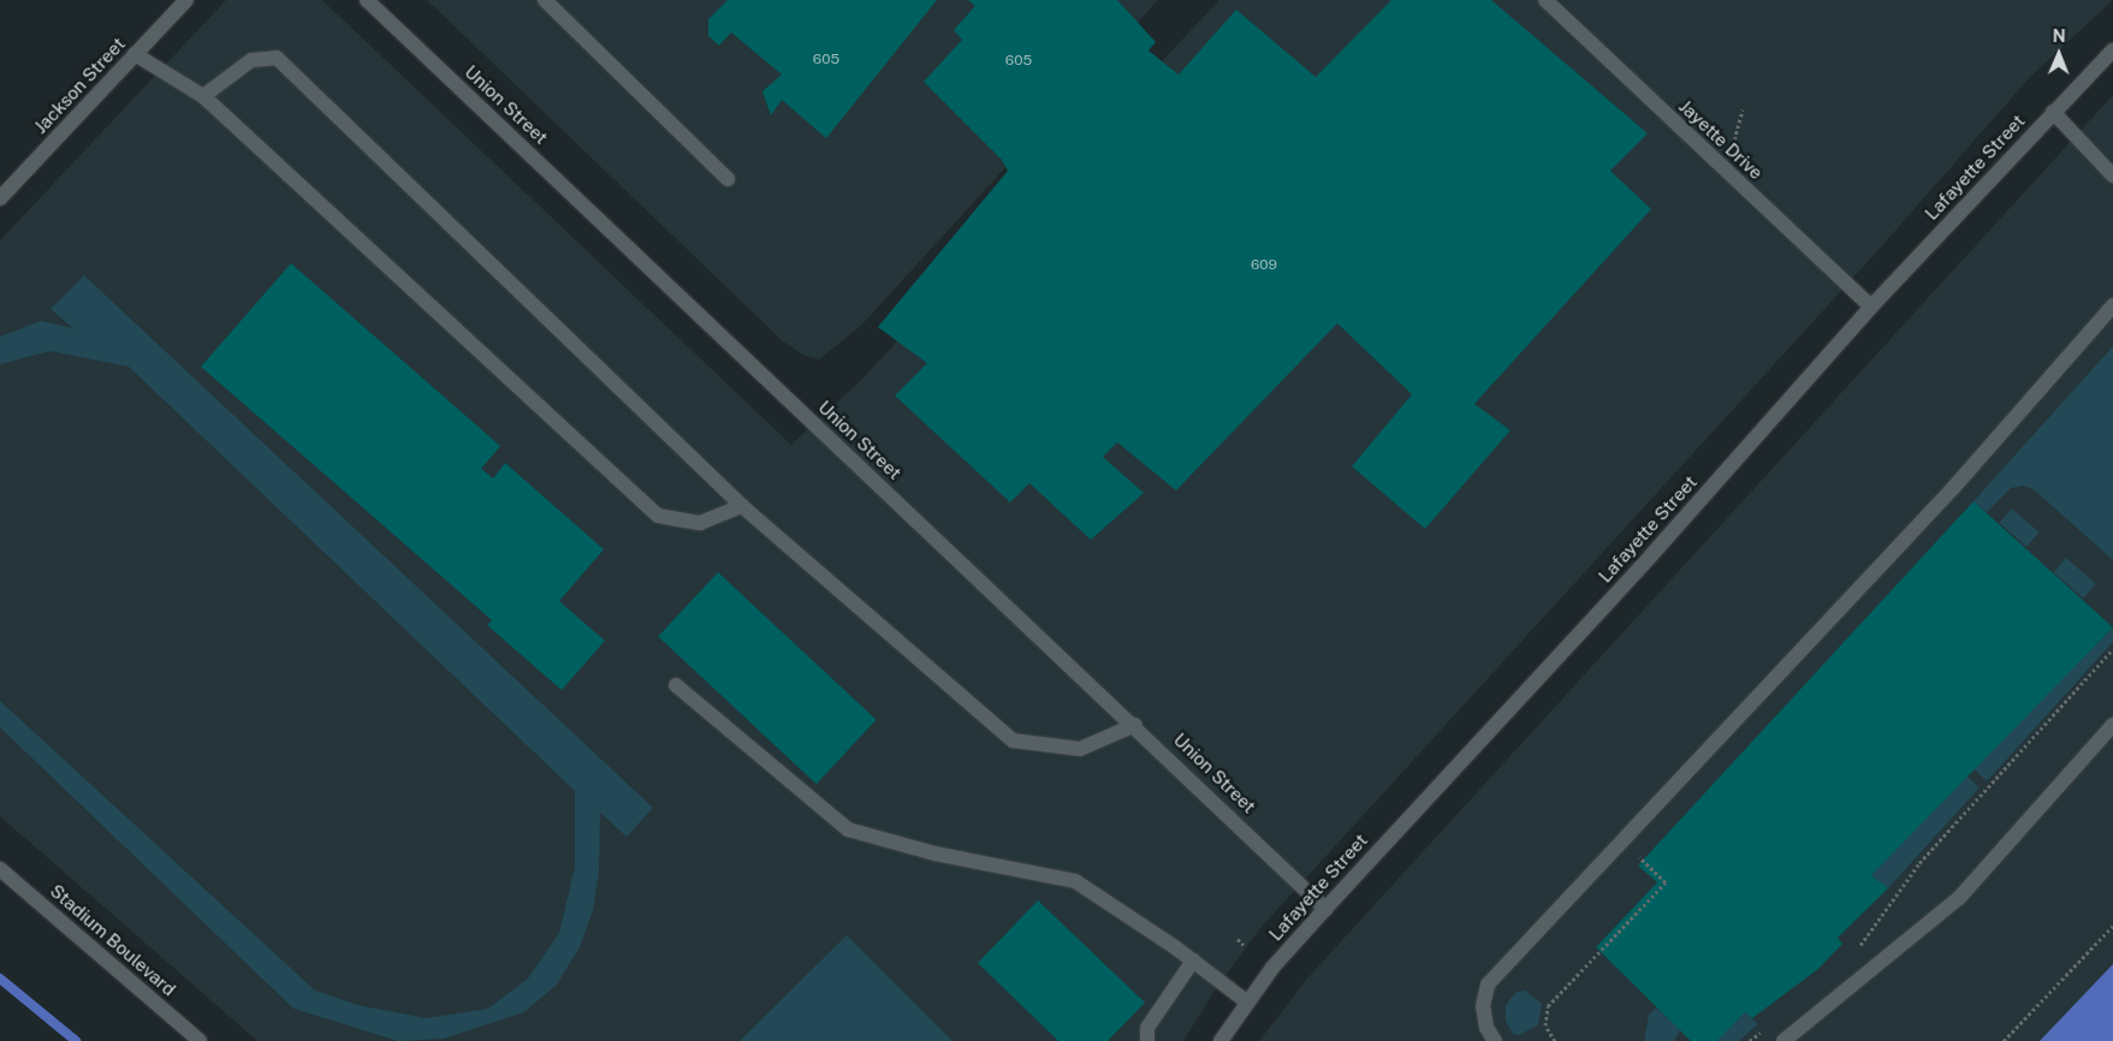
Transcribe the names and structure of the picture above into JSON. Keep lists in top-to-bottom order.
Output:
{
  "streets": {
    "street": [
      "Jackson Street",
      "Union Street",
      "Jayette Drive",
      "Lafayette Street",
      "Stadium Boulevard"
    ]
  },
  "crossings": [
    ["Union Street", "Lafayette Street"],
    ["Jayette Drive", "Lafayette Street"]
  ],
  "house_numbers": ["605", "605", "609"],
  "north": "top"
}
